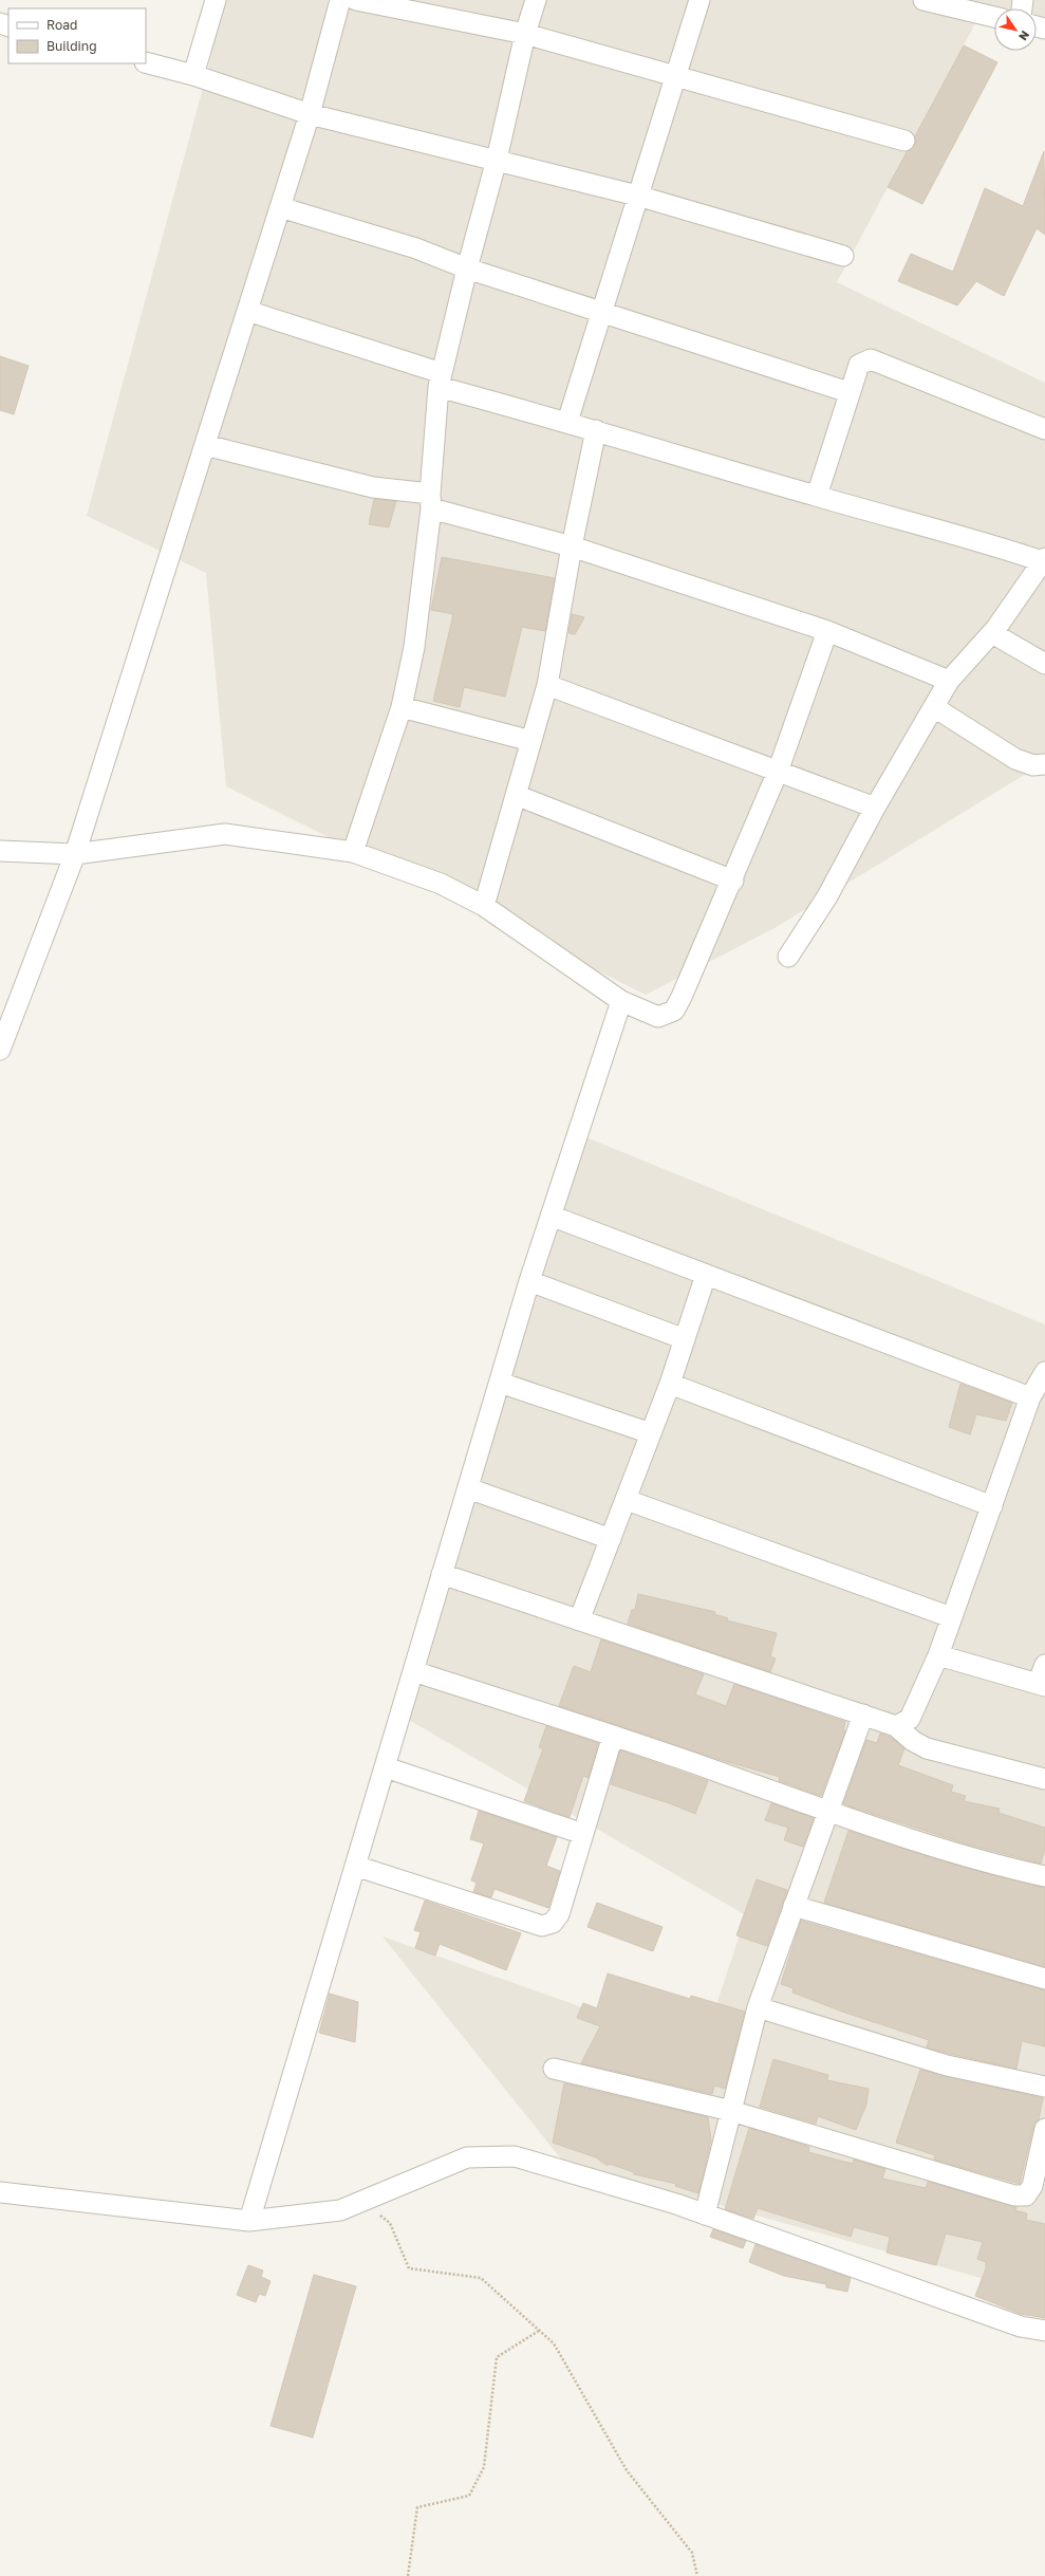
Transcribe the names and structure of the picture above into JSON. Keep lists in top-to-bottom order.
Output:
{
  "legend": ["Road", "Building"],
  "north": "bottom right"
}
